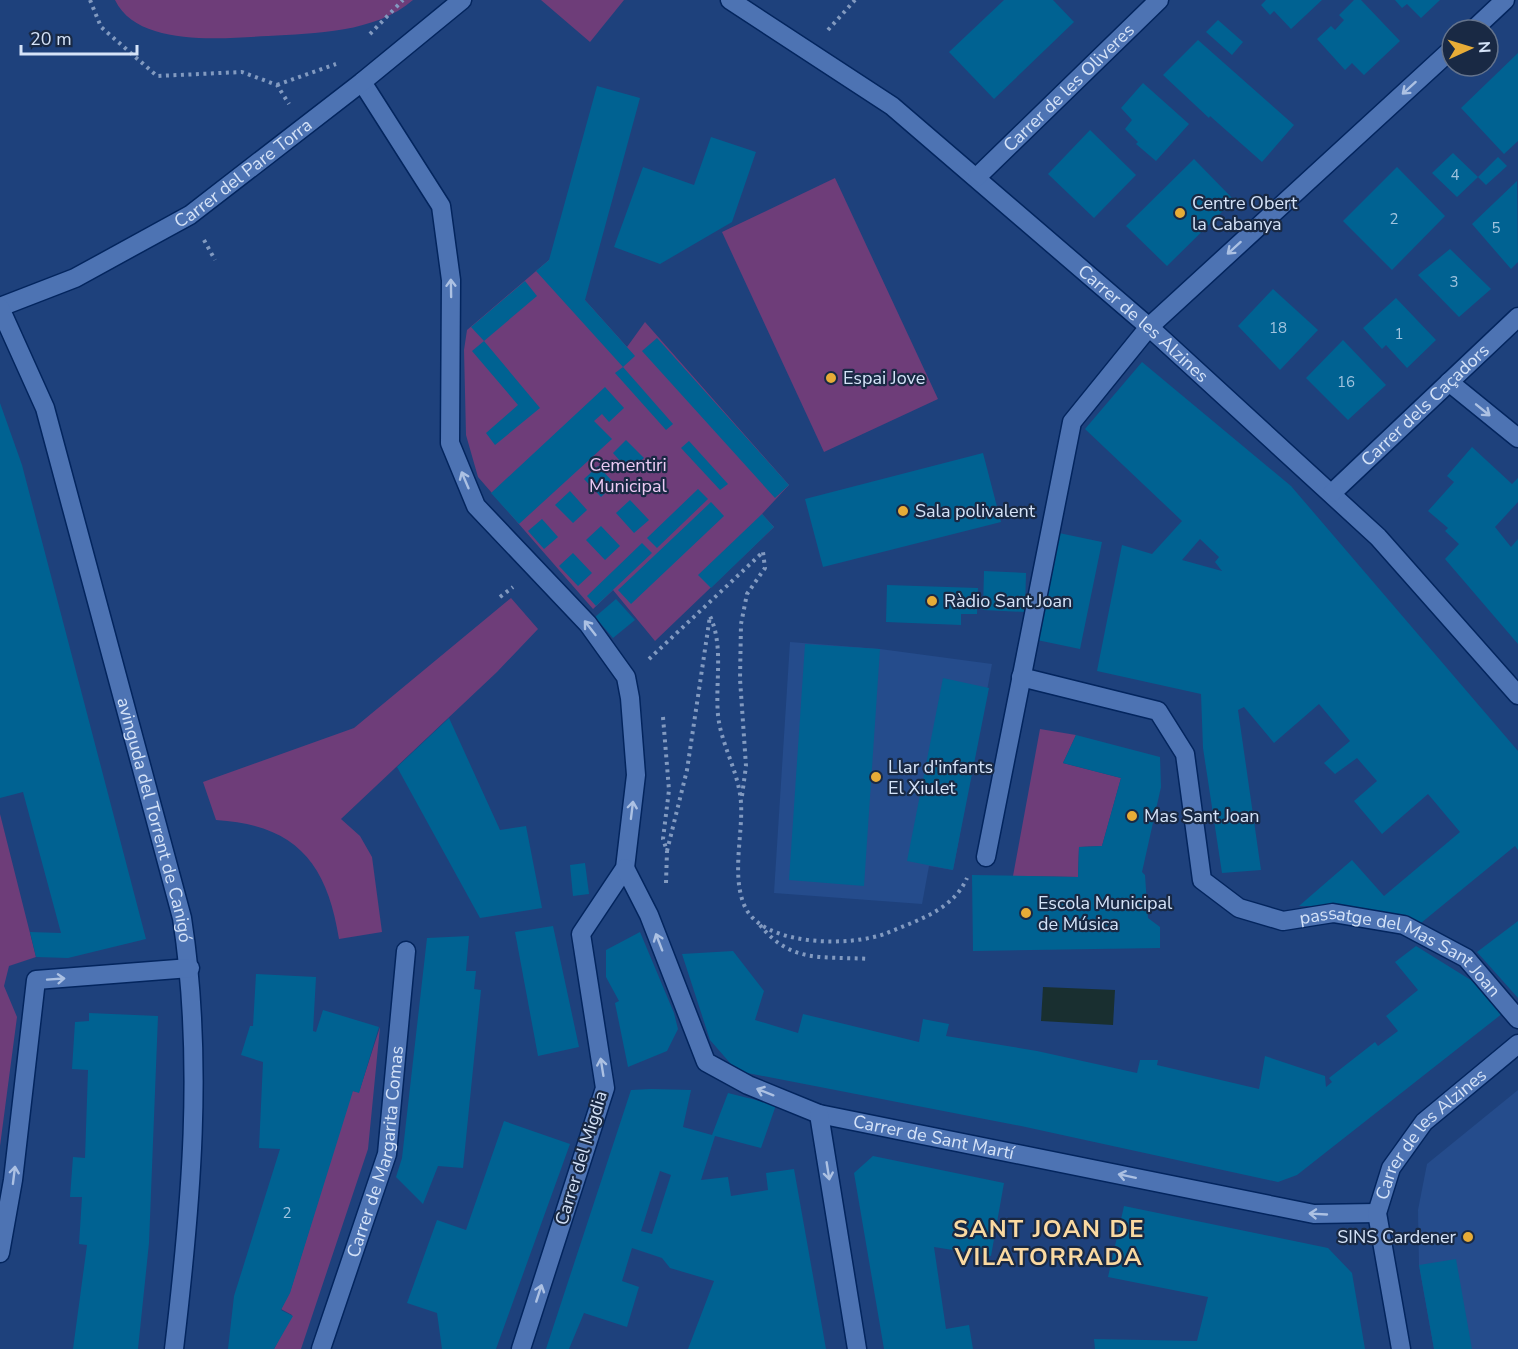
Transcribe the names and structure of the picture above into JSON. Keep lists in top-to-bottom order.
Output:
{
  "streets": {
    "street": [
      "Carrer de les Oliveres",
      "Carrer del Pare Torra",
      "Carrer de les Alzines",
      "Carrer dels Caçadors",
      "avinguda del Torrent de Canigó",
      "passatge del Mas Sant Joan",
      "Carrer de Sant Martí",
      "Carrer de Margarita Comas",
      "Carrer del Migdia"
    ]
  },
  "crossings": [
    ["Carrer de les Oliveres", "Carrer de les Alzines"],
    ["Carrer del Pare Torra", "avinguda del Torrent de Canigó"],
    ["Carrer de les Alzines", "Carrer dels Caçadors"],
    ["Carrer de les Alzines", "Carrer de Sant Martí"],
    ["Carrer de Sant Martí", "Carrer del Migdia"]
  ],
  "one_way": ["Carrer de Sant Martí", "Carrer del Migdia"],
  "districts": ["SANT JOAN DE VILATORRADA"],
  "parks": ["Cementiri Municipal"],
  "places": [
    "Centre Obert la Cabanya",
    "Espai Jove",
    "Sala polivalent",
    "Ràdio Sant Joan",
    "Llar d'infants El Xiulet",
    "Mas Sant Joan",
    "Escola Municipal de Música",
    "SINS Cardener"
  ],
  "house_numbers": [
    "4",
    "2",
    "5",
    "3",
    "18",
    "1",
    "16",
    "2"
  ],
  "scale_bar": "20 m",
  "north": "right"
}
